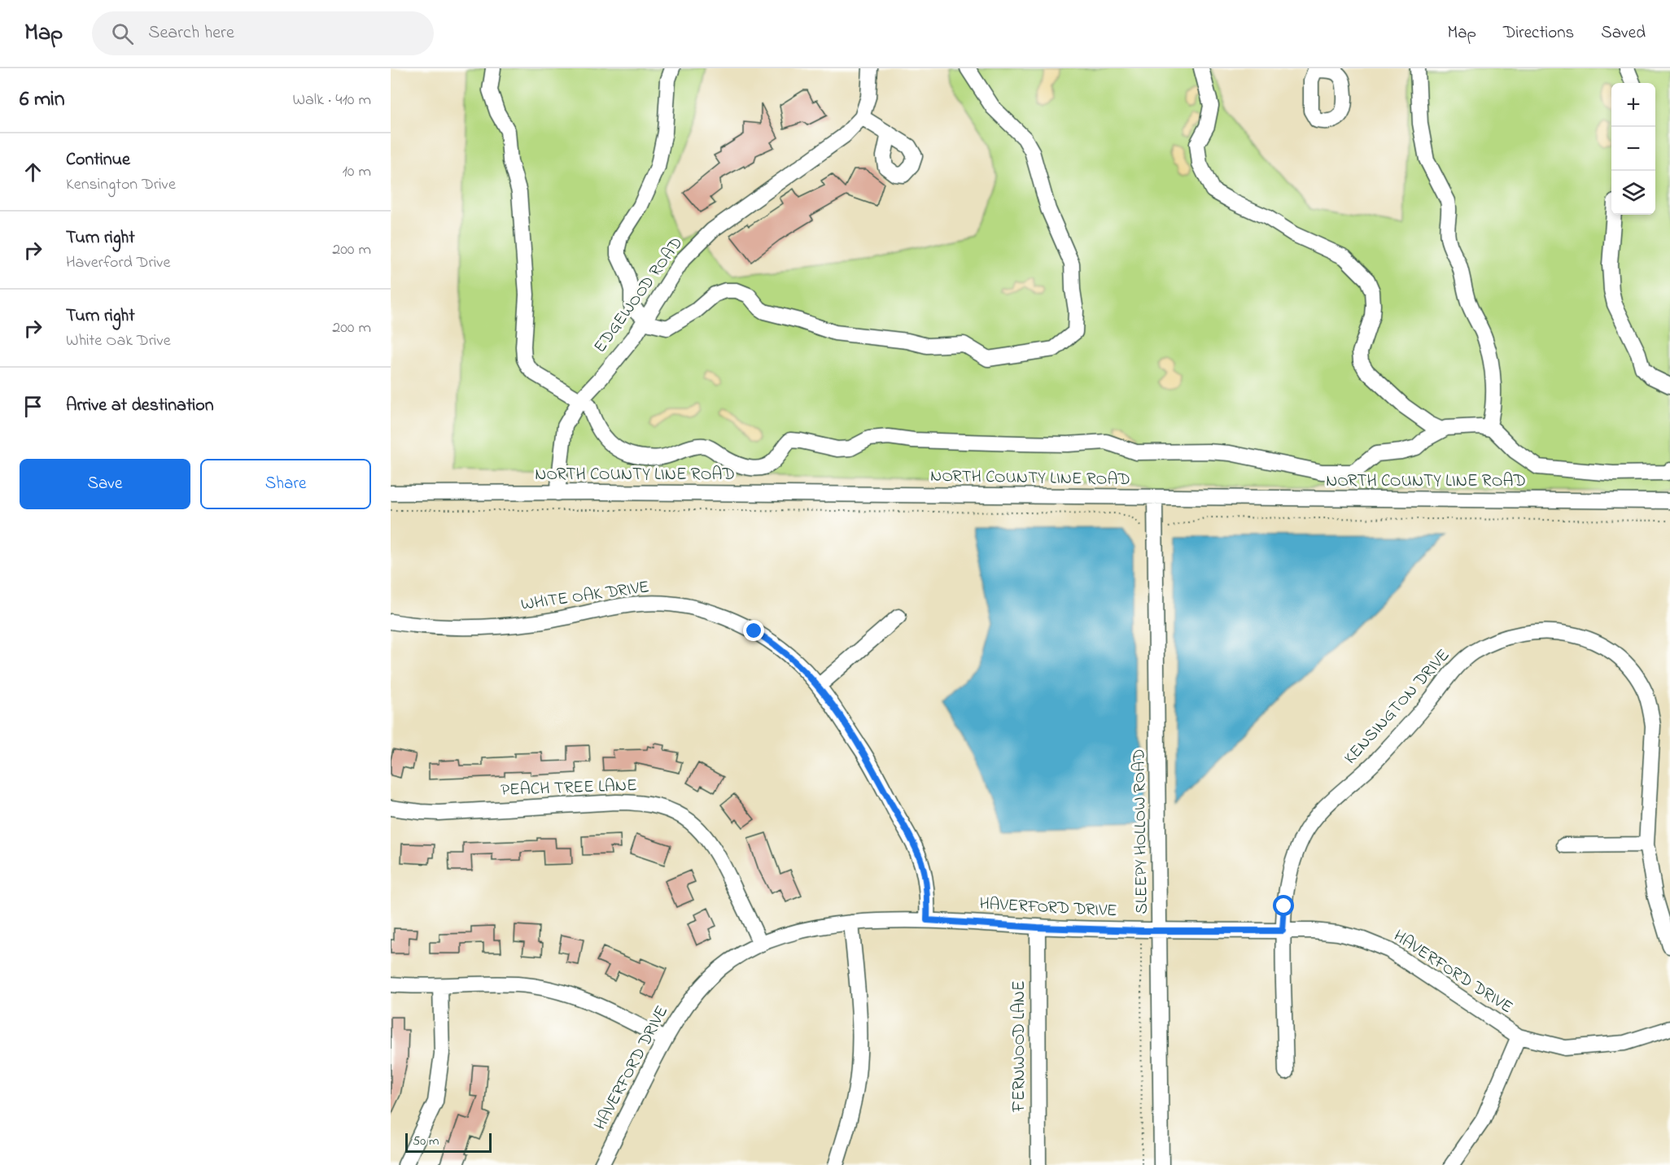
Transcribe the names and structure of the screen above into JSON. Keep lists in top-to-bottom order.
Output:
{
  "streets": {
    "street": [
      "EDGEWOOD ROAD",
      "NORTH COUNTY LINE ROAD",
      "WHITE OAK DRIVE",
      "KENSINGTON DRIVE",
      "PEACH TREE LANE",
      "SLEEPY HOLLOW ROAD",
      "HAVERFORD DRIVE",
      "FERNWOOD LANE"
    ]
  },
  "crossings": [
    ["EDGEWOOD ROAD", "NORTH COUNTY LINE ROAD"],
    ["NORTH COUNTY LINE ROAD", "SLEEPY HOLLOW ROAD"],
    ["WHITE OAK DRIVE", "HAVERFORD DRIVE"],
    ["KENSINGTON DRIVE", "HAVERFORD DRIVE"],
    ["PEACH TREE LANE", "HAVERFORD DRIVE"],
    ["SLEEPY HOLLOW ROAD", "HAVERFORD DRIVE"],
    ["HAVERFORD DRIVE", "FERNWOOD LANE"]
  ],
  "scale_bar": "50 m",
  "page": {
    "header": "Map",
    "search": "Search here",
    "nav": ["Map", "Directions", "Saved"],
    "heading": ["6 min", "Walk · 410 m"],
    "map_buttons": ["+", "−"],
    "list": [
      ["Continue", "Kensington Drive", "10 m"],
      ["Turn right", "Haverford Drive", "200 m"],
      ["Turn right", "White Oak Drive", "200 m"],
      "Arrive at destination"
    ],
    "buttons": ["Save", "Share"],
    "scale": "50 m"
  }
}
